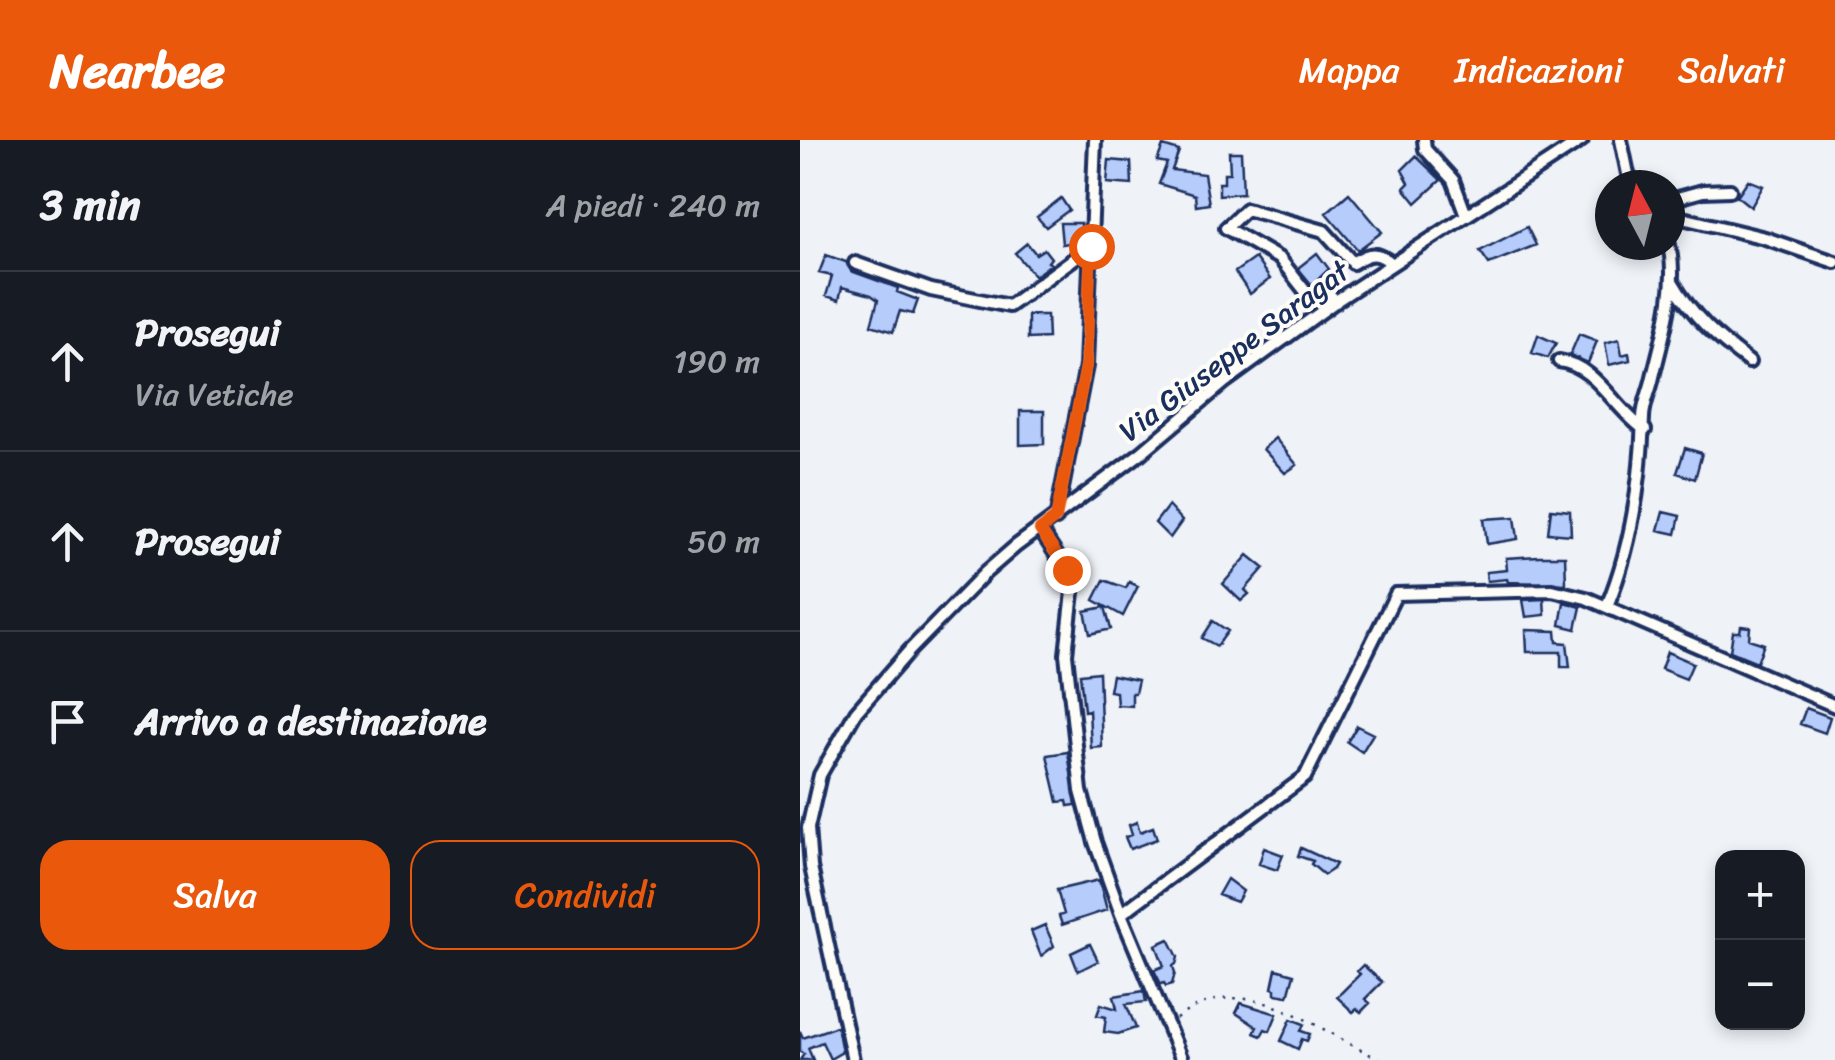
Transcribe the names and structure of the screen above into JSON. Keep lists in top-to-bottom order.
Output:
{
  "streets": {
    "street": ["Via Giuseppe Saragat"]
  },
  "north": "top",
  "page": {
    "header": "Nearbee",
    "nav": ["Mappa", "Indicazioni", "Salvati"],
    "heading": ["3 min", "A piedi · 240 m"],
    "list": [
      ["Prosegui", "Via Vetiche", "190 m"],
      ["Prosegui", "50 m"],
      "Arrivo a destinazione"
    ],
    "buttons": ["Salva", "Condividi"],
    "map_buttons": ["+", "−"]
  }
}
